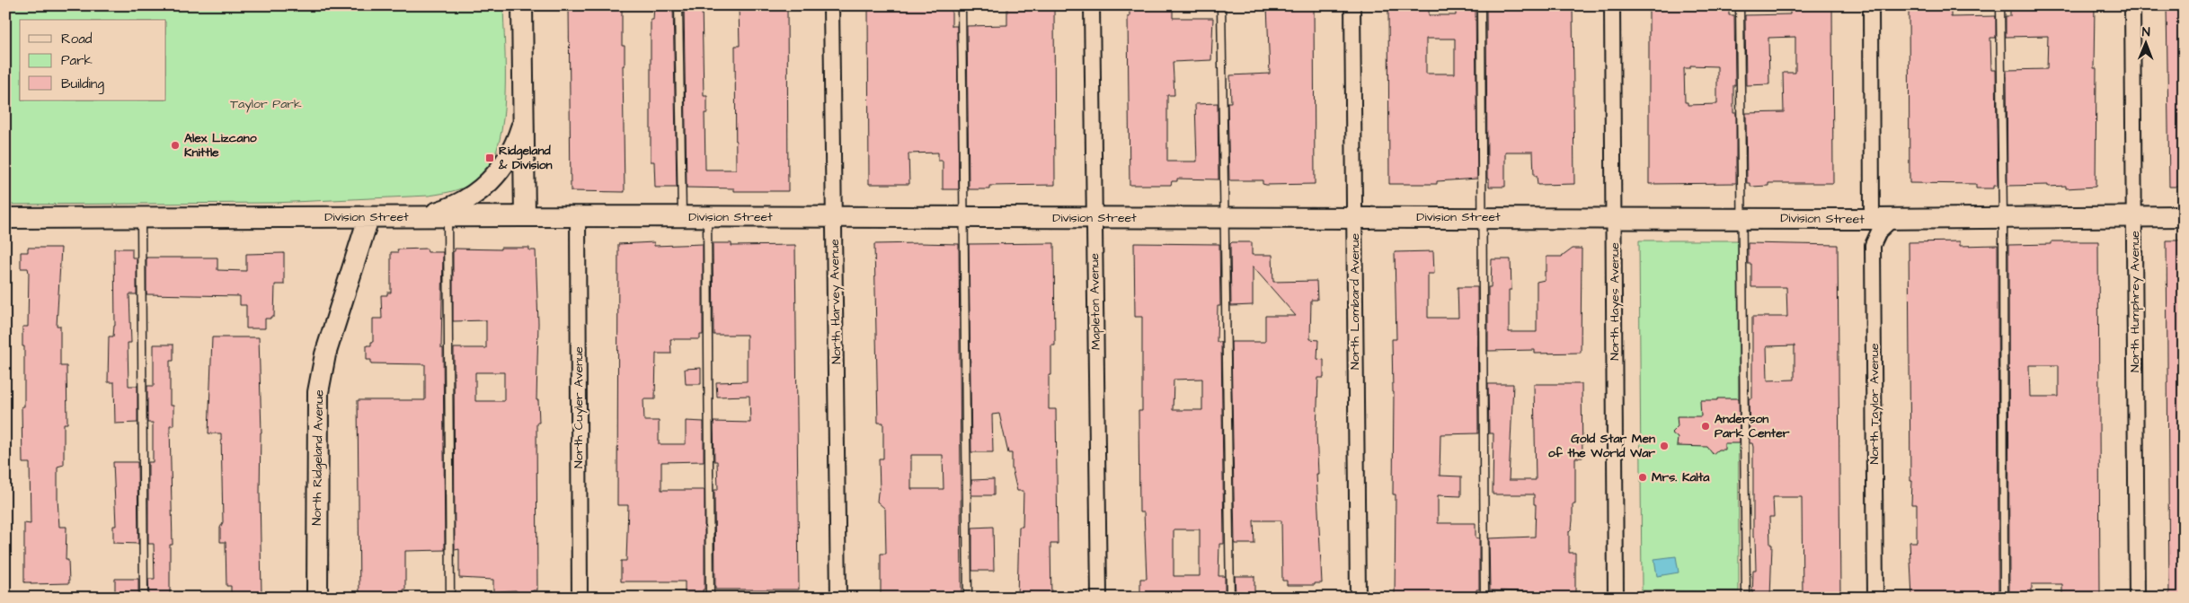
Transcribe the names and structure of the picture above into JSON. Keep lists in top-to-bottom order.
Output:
{
  "streets": {
    "street": [
      "Division Street",
      "North Harvey Avenue",
      "Mapleton Avenue",
      "North Lombard Avenue",
      "North Hayes Avenue",
      "North Humphrey Avenue",
      "North Taylor Avenue",
      "North Cuyler Avenue",
      "North Ridgeland Avenue"
    ]
  },
  "crossings": [
    ["Division Street", "North Harvey Avenue"],
    ["Division Street", "Mapleton Avenue"],
    ["Division Street", "North Lombard Avenue"],
    ["Division Street", "North Hayes Avenue"],
    ["Division Street", "North Humphrey Avenue"],
    ["Division Street", "North Taylor Avenue"],
    ["Division Street", "North Cuyler Avenue"],
    ["Division Street", "North Ridgeland Avenue"]
  ],
  "parks": ["Taylor Park"],
  "places": {
    "other": [
      "Alex Lizcano Knittle",
      "Anderson Park Center",
      "Gold Star Men of the World War",
      "Mrs. Kalta"
    ],
    "transit": ["Ridgeland & Division"]
  },
  "legend": ["Road", "Park", "Building"],
  "north": "top"
}
